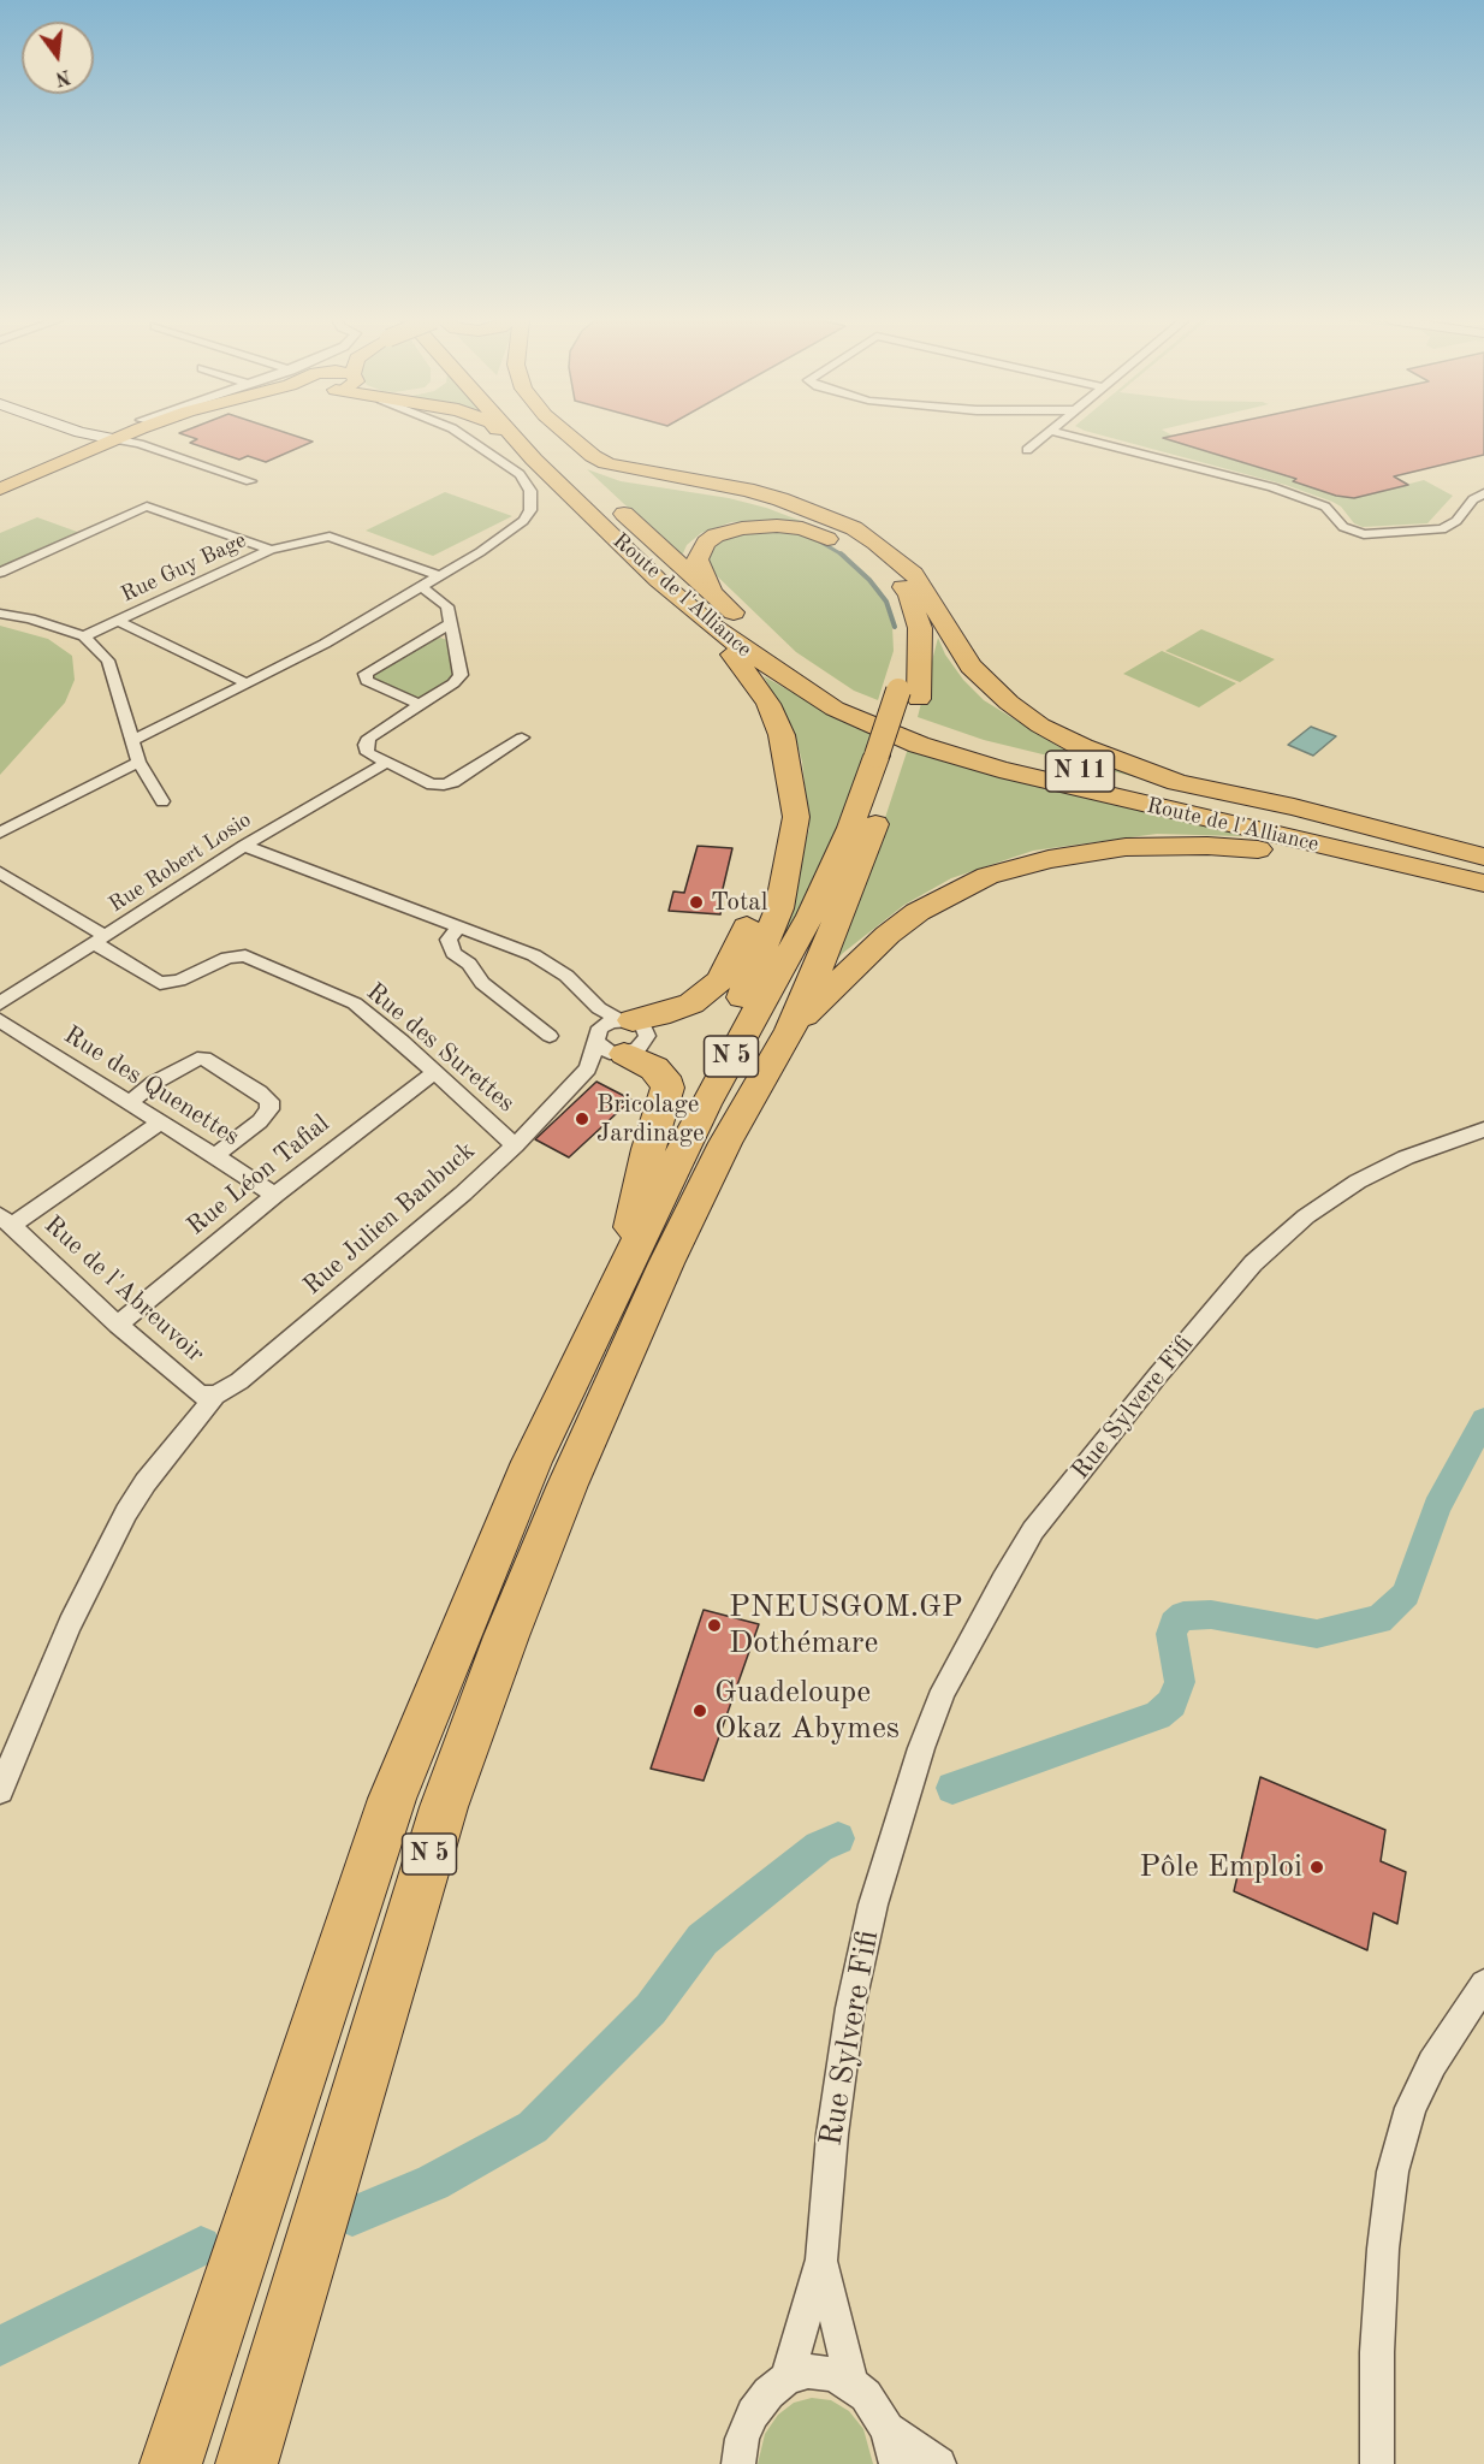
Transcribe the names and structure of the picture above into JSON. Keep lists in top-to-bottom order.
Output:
{
  "streets": {
    "highway": ["Route de l'Alliance", "N 11", "N 5"],
    "street": [
      "Rue Guy Bage",
      "Rue Robert Losio",
      "Rue des Surettes",
      "Rue des Quenettes",
      "Rue Léon Tafial",
      "Rue Julien Banbuck",
      "Rue de l'Abreuvoir",
      "Rue Sylvere Fifi"
    ]
  },
  "crossings": [
    ["Rue Robert Losio", "Rue des Surettes"],
    ["Rue des Surettes", "Rue Léon Tafial"],
    ["Rue des Surettes", "Rue Julien Banbuck"],
    ["Rue des Quenettes", "Rue Léon Tafial"],
    ["Rue Léon Tafial", "Rue de l'Abreuvoir"],
    ["Rue Julien Banbuck", "Rue de l'Abreuvoir"]
  ],
  "places": [
    "Total",
    "Bricolage Jardinage",
    "PNEUSGOM.GP Dothémare",
    "Guadeloupe Okaz Abymes",
    "Pôle Emploi"
  ],
  "north": "bottom"
}
